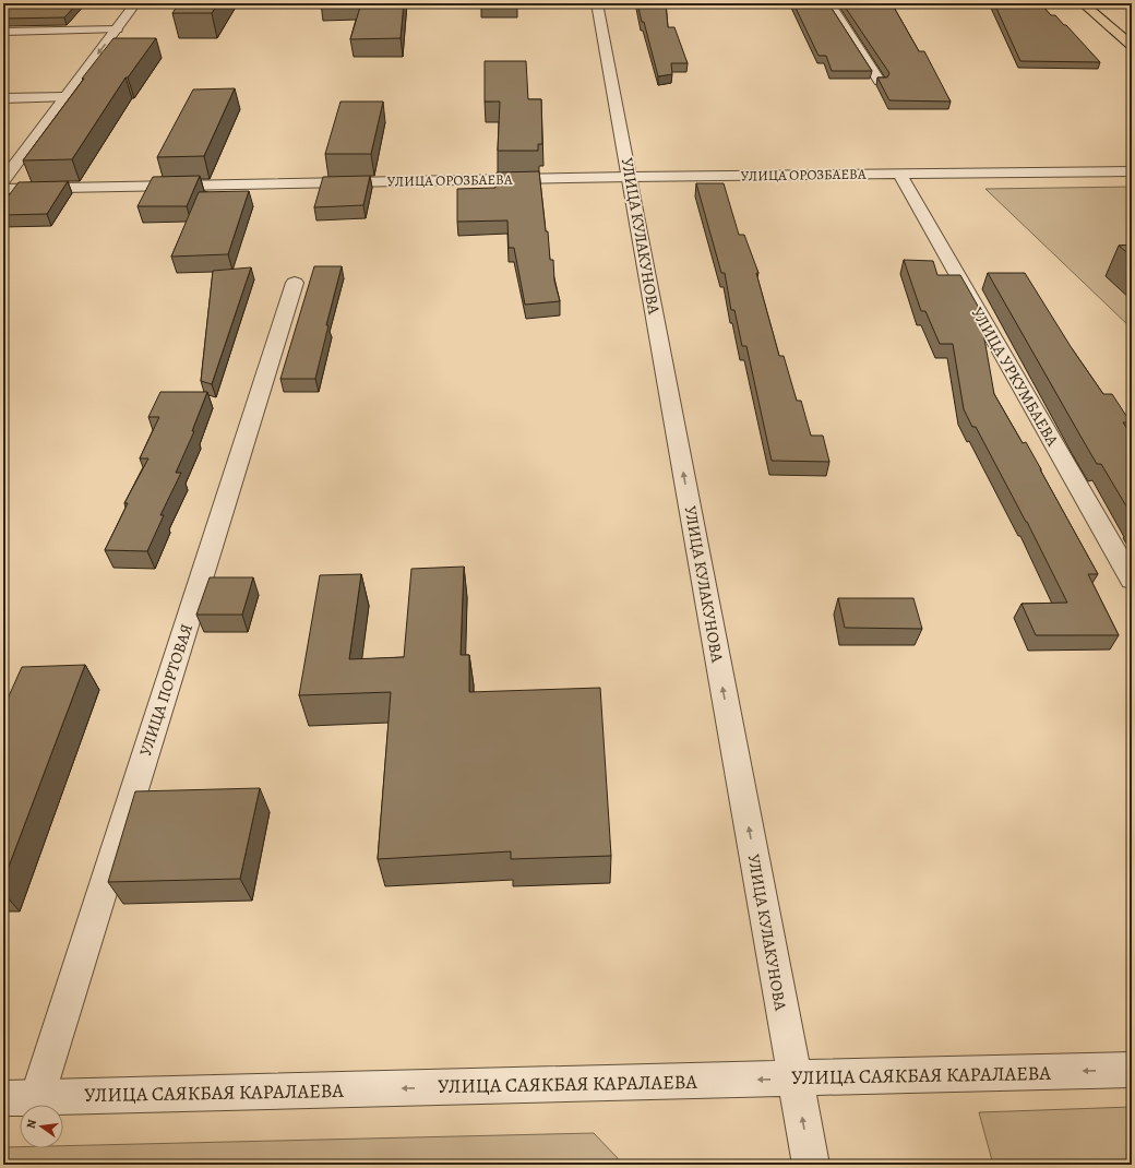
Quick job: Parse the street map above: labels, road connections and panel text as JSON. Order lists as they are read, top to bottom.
{
  "streets": {
    "street": [
      "УЛИЦА ОРОЗБАЕВА",
      "УЛИЦА КУЛАКУНОВА",
      "УЛИЦА УРКУМБАЕВА",
      "УЛИЦА ПОРТОВАЯ",
      "УЛИЦА САЯКБАЯ КАРАЛАЕВА"
    ]
  },
  "crossings": [
    ["УЛИЦА ОРОЗБАЕВА", "УЛИЦА КУЛАКУНОВА"],
    ["УЛИЦА ОРОЗБАЕВА", "УЛИЦА УРКУМБАЕВА"],
    ["УЛИЦА КУЛАКУНОВА", "УЛИЦА САЯКБАЯ КАРАЛАЕВА"],
    ["УЛИЦА ПОРТОВАЯ", "УЛИЦА САЯКБАЯ КАРАЛАЕВА"]
  ],
  "one_way": ["УЛИЦА КУЛАКУНОВА", "УЛИЦА САЯКБАЯ КАРАЛАЕВА"],
  "north": "left"
}
